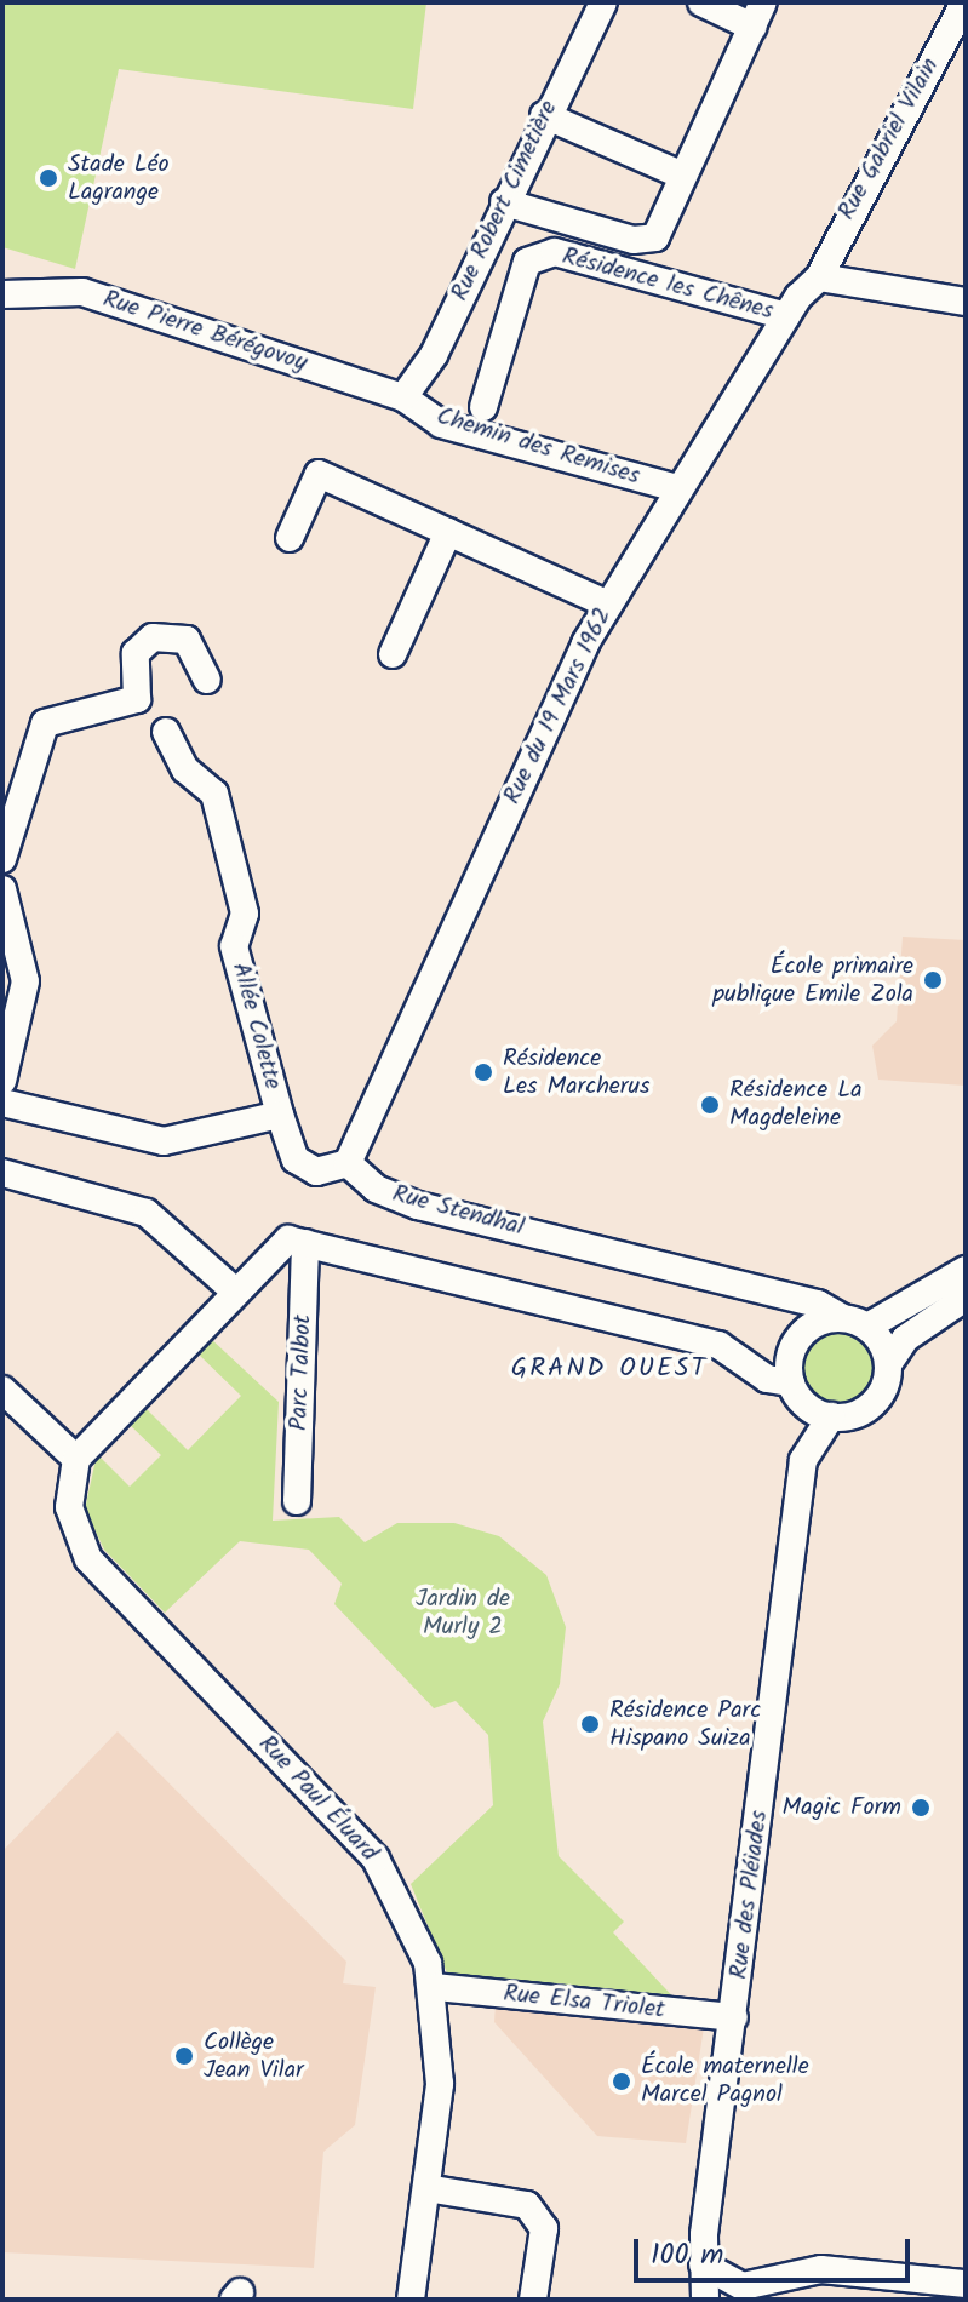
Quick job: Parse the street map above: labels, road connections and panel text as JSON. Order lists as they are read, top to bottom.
{
  "streets": {
    "street": [
      "Rue Gabriel Vilain",
      "Rue Robert Cimetière",
      "Résidence les Chênes",
      "Rue Pierre Bérégovoy",
      "Chemin des Remises",
      "Rue du 19 Mars 1962",
      "Allée Colette",
      "Rue Stendhal",
      "Parc Talbot",
      "Rue Paul Éluard",
      "Rue des Pléiades",
      "Rue Elsa Triolet"
    ]
  },
  "crossings": [
    ["Rue Gabriel Vilain", "Rue du 19 Mars 1962"],
    ["Rue Robert Cimetière", "Rue Pierre Bérégovoy"],
    ["Rue Robert Cimetière", "Chemin des Remises"],
    ["Résidence les Chênes", "Rue du 19 Mars 1962"],
    ["Rue Pierre Bérégovoy", "Chemin des Remises"],
    ["Chemin des Remises", "Rue du 19 Mars 1962"],
    ["Rue du 19 Mars 1962", "Rue Stendhal"],
    ["Rue Stendhal", "Rue des Pléiades"],
    ["Rue Paul Éluard", "Rue Elsa Triolet"],
    ["Rue des Pléiades", "Rue Elsa Triolet"]
  ],
  "districts": ["GRAND OUEST"],
  "parks": ["Jardin de Murly 2"],
  "places": [
    "Stade Léo Lagrange",
    "École primaire publique Emile Zola",
    "Résidence Les Marcherus",
    "Résidence La Magdeleine",
    "Résidence Parc Hispano Suiza",
    "Magic Form",
    "Collège Jean Vilar",
    "École maternelle Marcel Pagnol"
  ],
  "scale_bar": "100 m"
}
